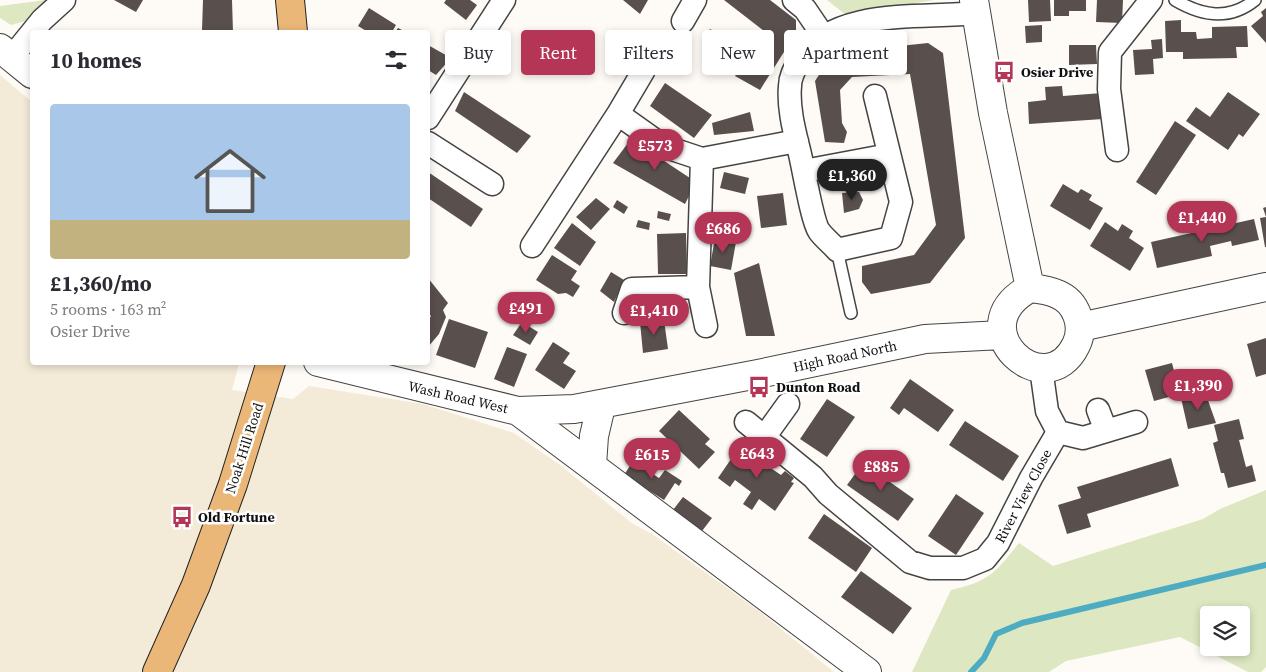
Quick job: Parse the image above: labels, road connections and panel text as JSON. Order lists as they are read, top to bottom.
{
  "streets": {
    "main road": ["Noak Hill Road"],
    "street": ["High Road North", "Wash Road West", "River View Close"]
  },
  "crossings": [
    ["High Road North", "Wash Road West"]
  ],
  "places": {
    "bus stop": ["Osier Drive", "Dunton Road", "Old Fortune"]
  },
  "page": {
    "chip": [
      "Buy",
      "Rent",
      "Filters",
      "New",
      "Apartment"
    ],
    "heading": "10 homes",
    "list": [
      {
        "name": "£1,360/mo",
        "note": "5 rooms · 163 m² · Osier Drive"
      }
    ],
    "price": [
      "£573",
      "£1,360",
      "£1,440",
      "£686",
      "£491",
      "£1,410",
      "£1,390",
      "£643",
      "£615",
      "£885"
    ]
  }
}
